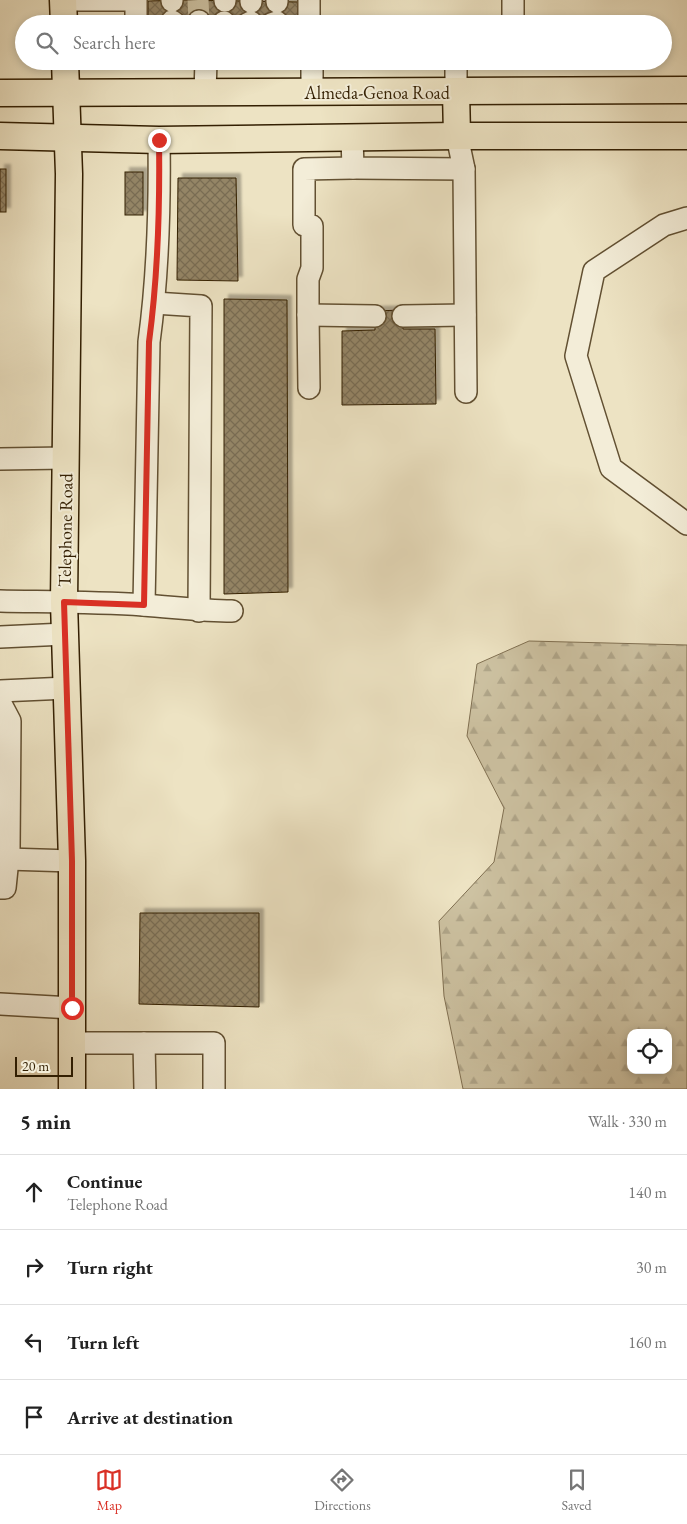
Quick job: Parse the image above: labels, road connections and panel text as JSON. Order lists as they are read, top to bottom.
{
  "streets": {
    "main road": ["Almeda-Genoa Road", "Telephone Road"]
  },
  "crossings": [
    ["Almeda-Genoa Road", "Telephone Road"]
  ],
  "scale_bar": "20 m",
  "page": {
    "search": "Search here",
    "scale": "20 m",
    "heading": ["5 min", "Walk · 330 m"],
    "list": [
      ["Continue", "Telephone Road", "140 m"],
      ["Turn right", "30 m"],
      ["Turn left", "160 m"],
      "Arrive at destination"
    ],
    "nav": ["Map", "Directions", "Saved"]
  }
}
